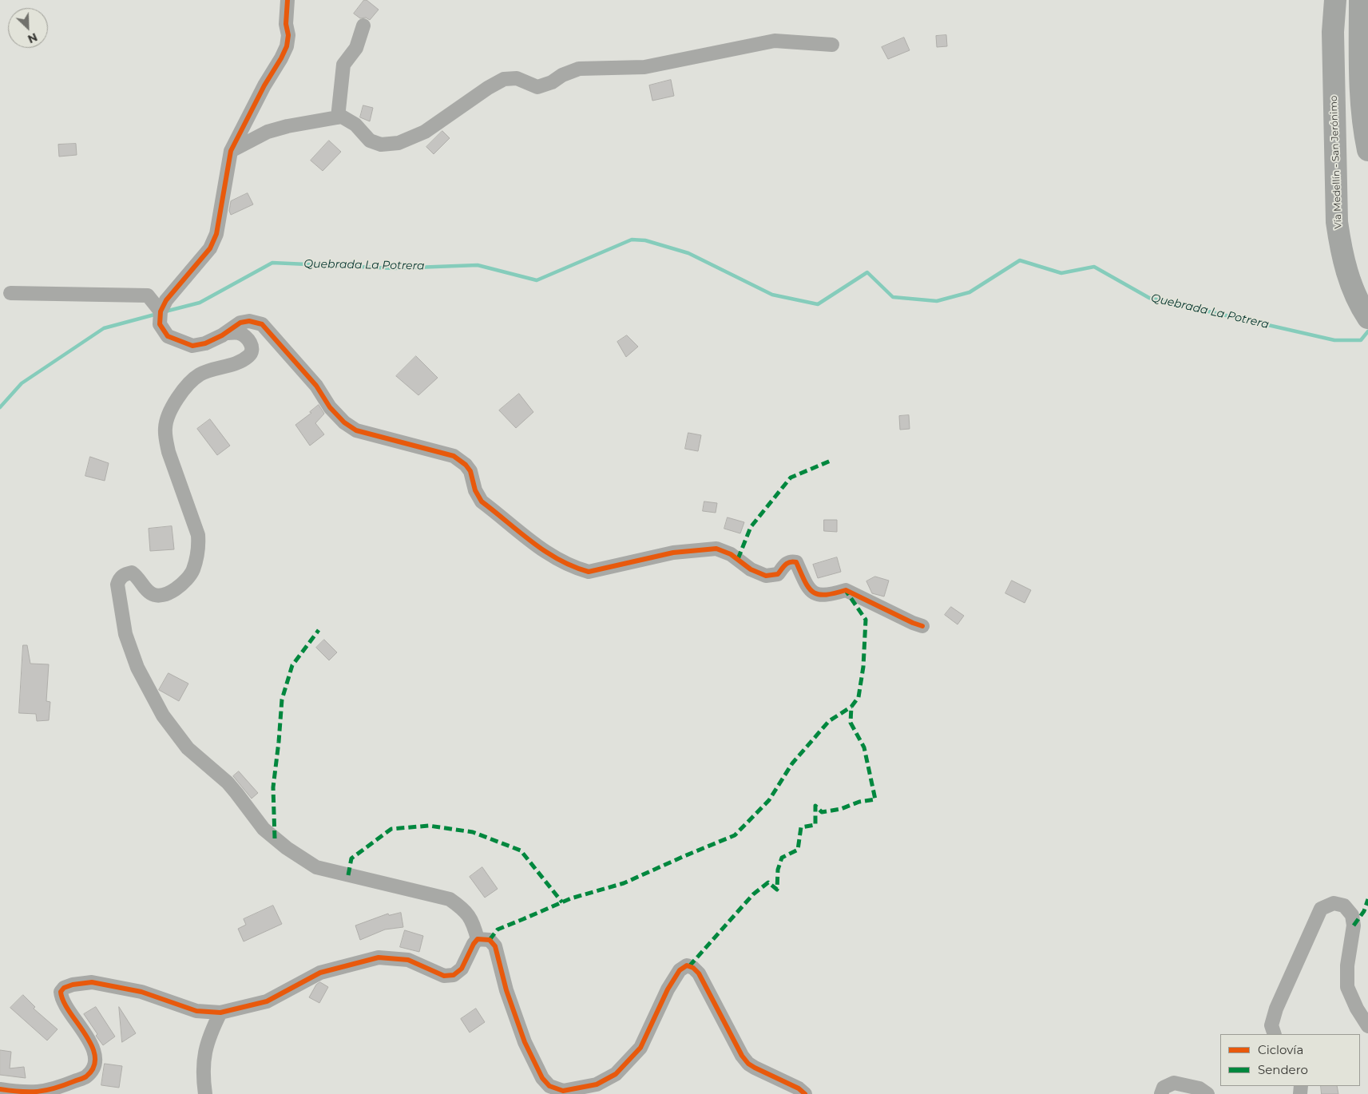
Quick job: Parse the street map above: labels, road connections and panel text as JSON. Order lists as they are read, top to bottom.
{
  "streets": {
    "highway": ["Vía Medellín - San Jerónimo"]
  },
  "water": ["Quebrada La Potrera"],
  "legend": ["Ciclovía", "Sendero"],
  "north": "bottom right"
}
